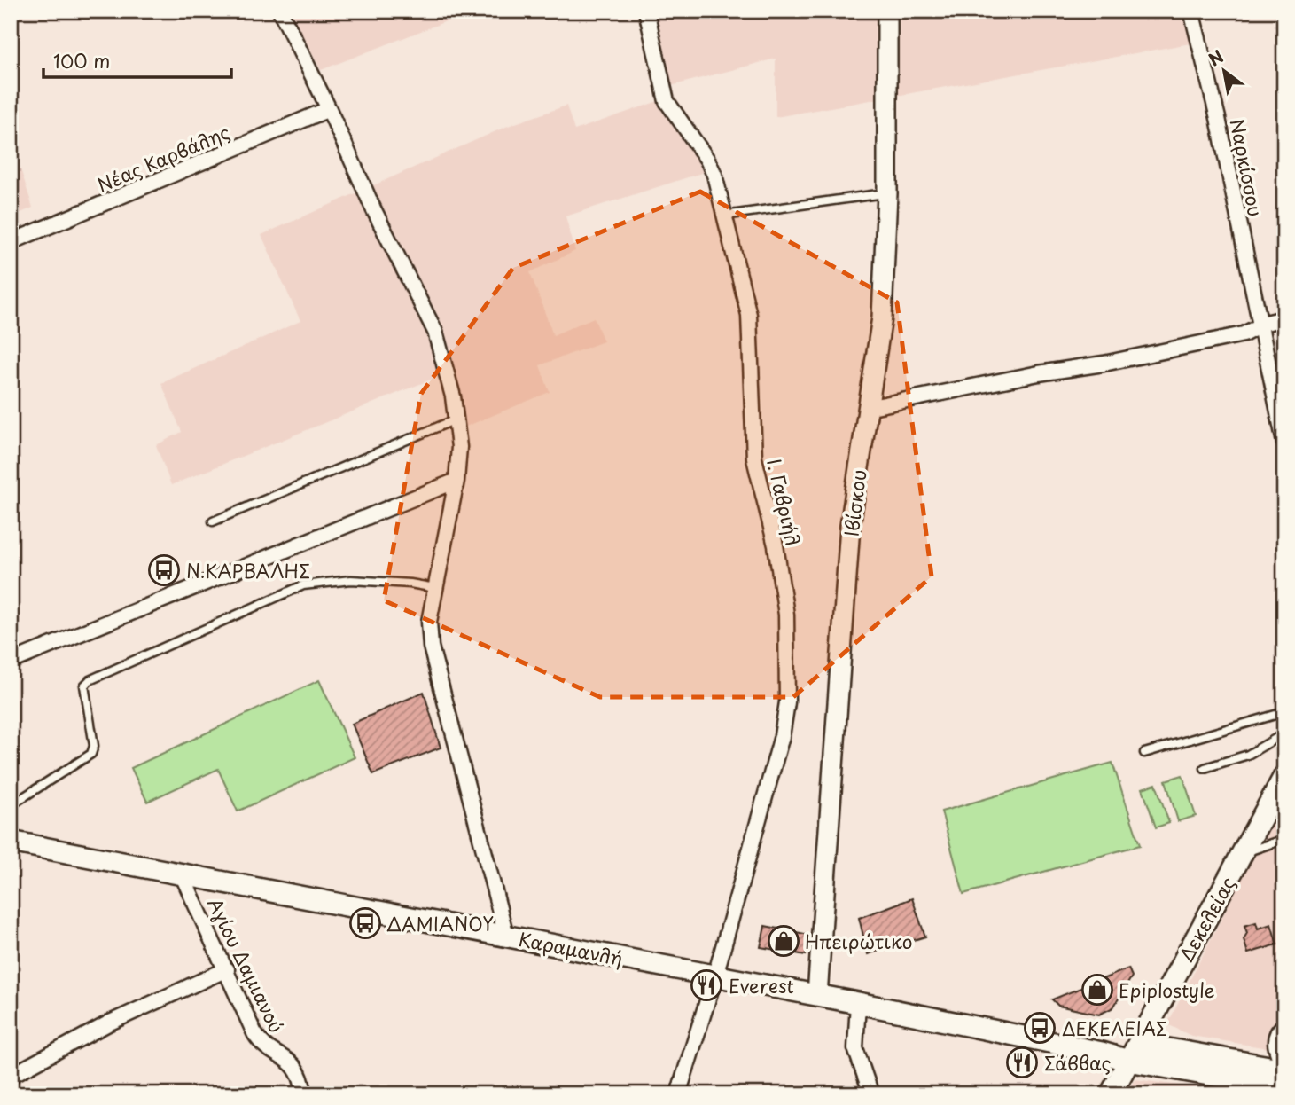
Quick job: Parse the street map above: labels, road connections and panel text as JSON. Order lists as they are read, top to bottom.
{
  "streets": {
    "main road": ["Δεκελείας", "Καραμανλή"],
    "street": [
      "Νέας Καρβάλης",
      "Ναρκίσσου",
      "Ι. Γαβριήλ",
      "Ιβίσκου",
      "Αγίου Δαμιανού"
    ]
  },
  "crossings": [
    ["Ι. Γαβριήλ", "Καραμανλή"],
    ["Ιβίσκου", "Καραμανλή"],
    ["Δεκελείας", "Καραμανλή"],
    ["Καραμανλή", "Αγίου Δαμιανού"]
  ],
  "places": {
    "bus stop": ["Ν.ΚΑΡΒΑΛΗΣ", "ΔΑΜΙΑΝΟΥ", "ΔΕΚΕΛΕΙΑΣ"],
    "shop": ["Ηπειρώτικο", "Epiplostyle"],
    "restaurant": ["Everest", "Σάββας"]
  },
  "scale_bar": "100 m",
  "north": "top left"
}
